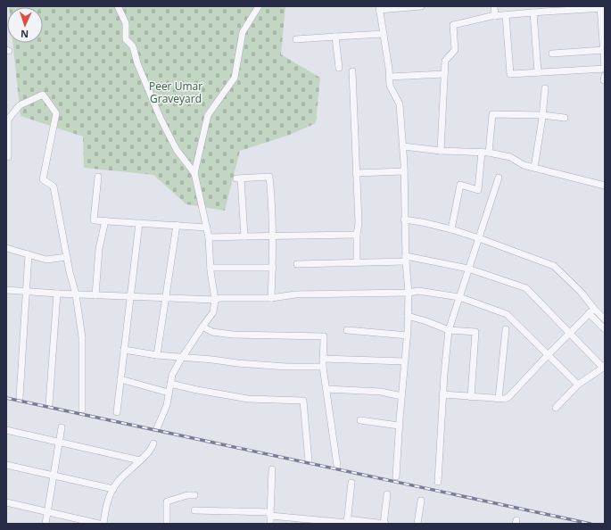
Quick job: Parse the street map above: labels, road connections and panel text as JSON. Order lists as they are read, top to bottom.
{
  "parks": ["Peer Umar Graveyard"],
  "north": "bottom"
}
